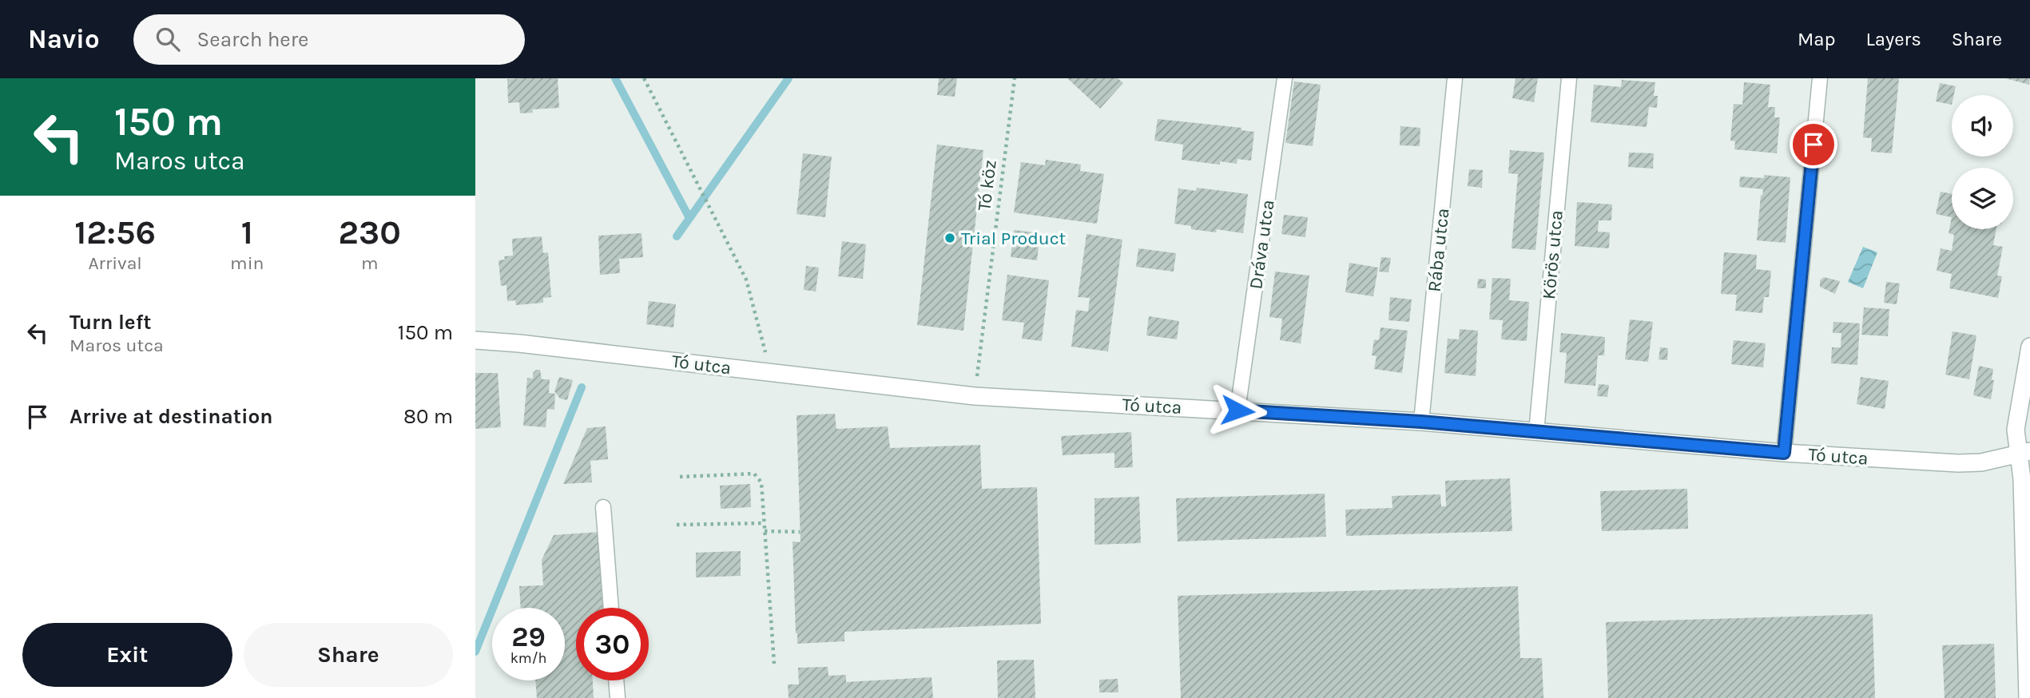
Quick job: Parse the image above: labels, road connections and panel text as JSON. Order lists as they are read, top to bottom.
{
  "streets": {
    "street": ["Tó utca"],
    "lane": ["Dráva utca", "Rába utca", "Körös utca"],
    "path": ["Tó köz"]
  },
  "crossings": [
    ["Tó köz", "Tó utca"],
    ["Dráva utca", "Tó utca"],
    ["Rába utca", "Tó utca"],
    ["Körös utca", "Tó utca"]
  ],
  "places": ["Trial Product"],
  "page": {
    "header": "Navio",
    "search": "Search here",
    "nav": ["Map", "Layers", "Share"],
    "turn": ["150 m", "Maros utca"],
    "eta": [
      "12:56",
      "Arrival",
      "1",
      "min",
      "230",
      "m"
    ],
    "list": [
      {
        "name": "Turn left",
        "note": "Maros utca",
        "value": "150 m"
      },
      {
        "name": "Arrive at destination",
        "value": "80 m"
      }
    ],
    "speed": "29 km/h",
    "limit": "30",
    "buttons": ["Exit", "Share"]
  }
}
